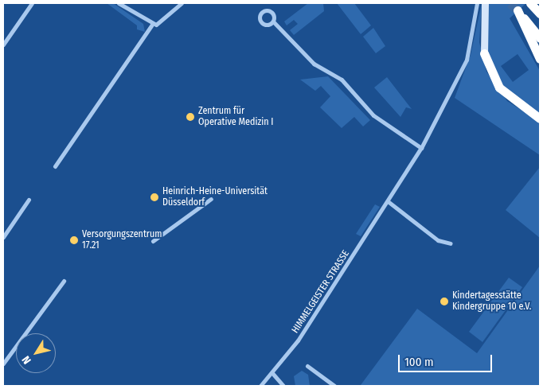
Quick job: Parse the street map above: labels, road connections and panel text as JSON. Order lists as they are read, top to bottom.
{
  "streets": {
    "street": ["HIMMELGEISTER STRASSE"]
  },
  "places": [
    "Zentrum für Operative Medizin I",
    "Heinrich-Heine-Universität Düsseldorf",
    "Versorgungszentrum 17.21",
    "Kindertagesstätte Kindergruppe 10 e.V."
  ],
  "scale_bar": "100 m",
  "north": "bottom left"
}
